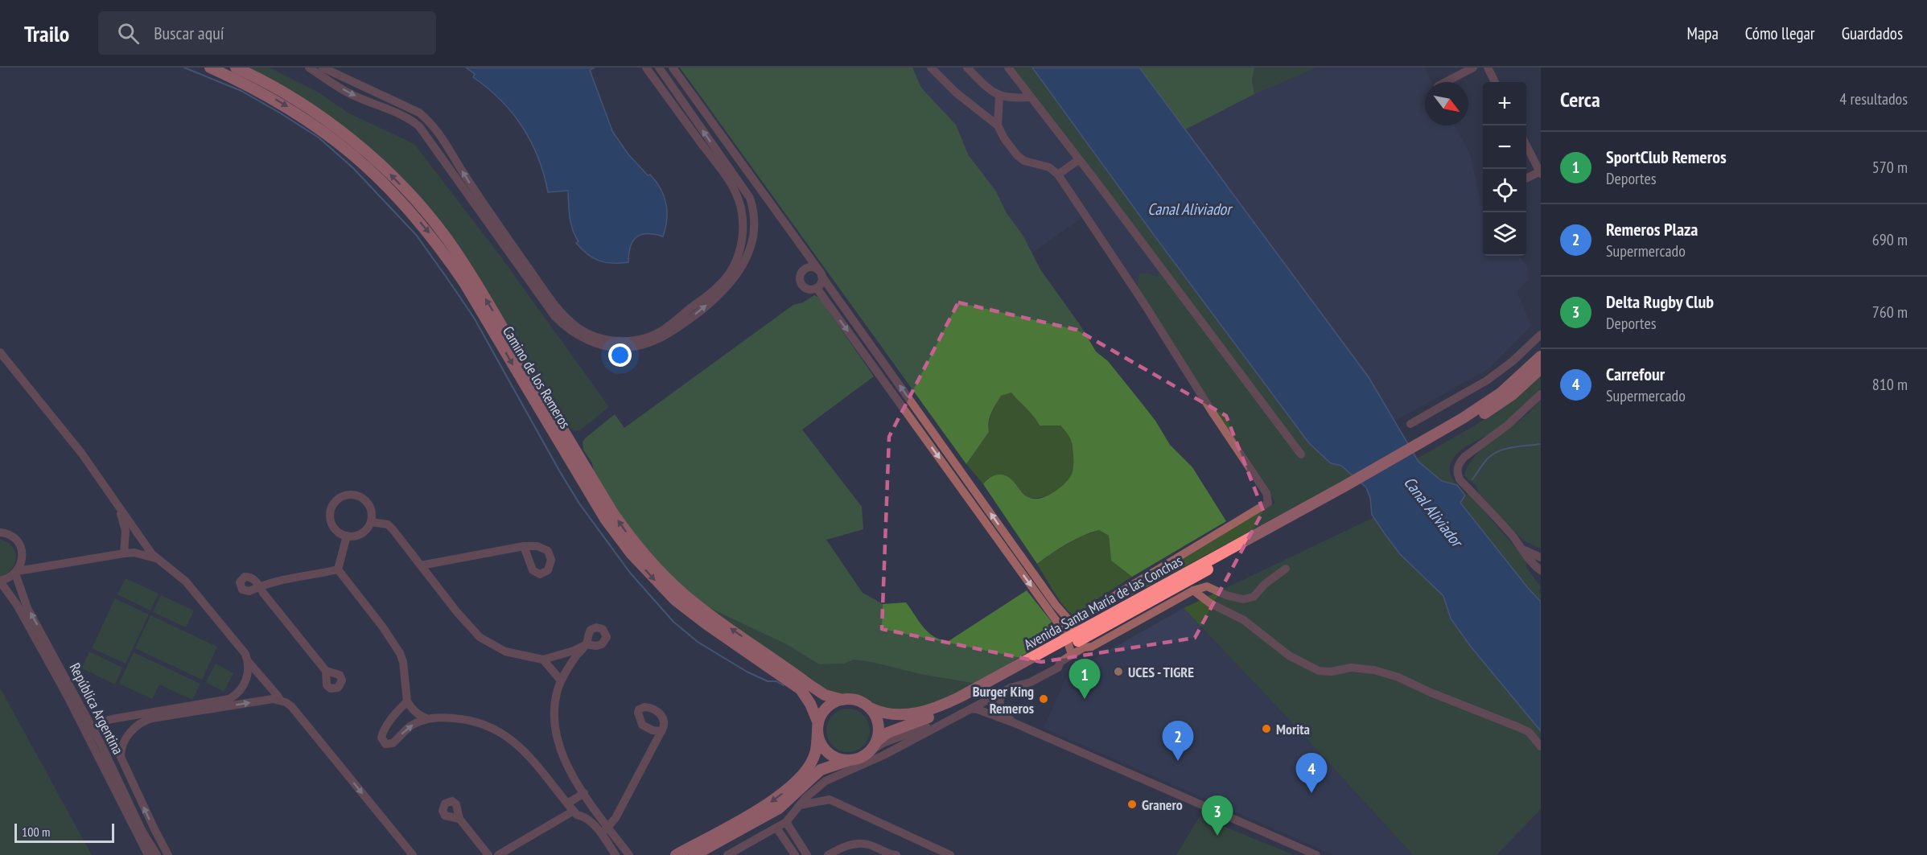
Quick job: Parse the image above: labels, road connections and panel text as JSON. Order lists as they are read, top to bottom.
{
  "streets": {
    "main road": ["Camino de los Remeros", "Avenida Santa María de las Conchas"],
    "street": ["República Argentina"]
  },
  "crossings": [
    ["Camino de los Remeros", "Avenida Santa María de las Conchas"]
  ],
  "water": ["Canal Aliviador"],
  "places": [
    "UCES - TIGRE",
    "Burger King Remeros",
    "Morita",
    "Granero"
  ],
  "scale_bar": "100 m",
  "north": "bottom right",
  "page": {
    "header": "Trailo",
    "search": "Buscar aquí",
    "nav": ["Mapa", "Cómo llegar", "Guardados"],
    "heading": ["Cerca", "4 resultados"],
    "map_buttons": ["+", "−"],
    "list": [
      {
        "mark": "1",
        "name": "SportClub Remeros",
        "note": "Deportes",
        "value": "570 m"
      },
      {
        "mark": "2",
        "name": "Remeros Plaza",
        "note": "Supermercado",
        "value": "690 m"
      },
      {
        "mark": "3",
        "name": "Delta Rugby Club",
        "note": "Deportes",
        "value": "760 m"
      },
      {
        "mark": "4",
        "name": "Carrefour",
        "note": "Supermercado",
        "value": "810 m"
      }
    ],
    "pins": [
      "1",
      "2",
      "4",
      "3"
    ],
    "scale": "100 m"
  }
}
